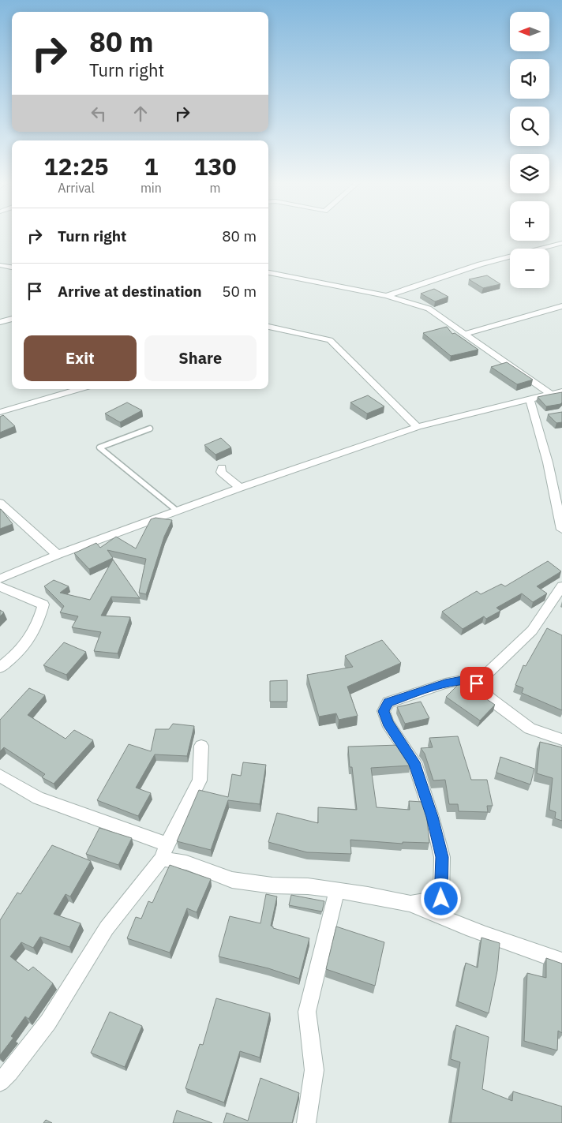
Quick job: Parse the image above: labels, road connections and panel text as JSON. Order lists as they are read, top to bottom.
{
  "north": "left",
  "page": {
    "map_buttons": ["+", "−"],
    "turn": ["80 m", "Turn right"],
    "eta": [
      "12:25",
      "Arrival",
      "1",
      "min",
      "130",
      "m"
    ],
    "list": [
      {
        "name": "Turn right",
        "value": "80 m"
      },
      {
        "name": "Arrive at destination",
        "value": "50 m"
      }
    ],
    "buttons": ["Exit", "Share"]
  }
}
